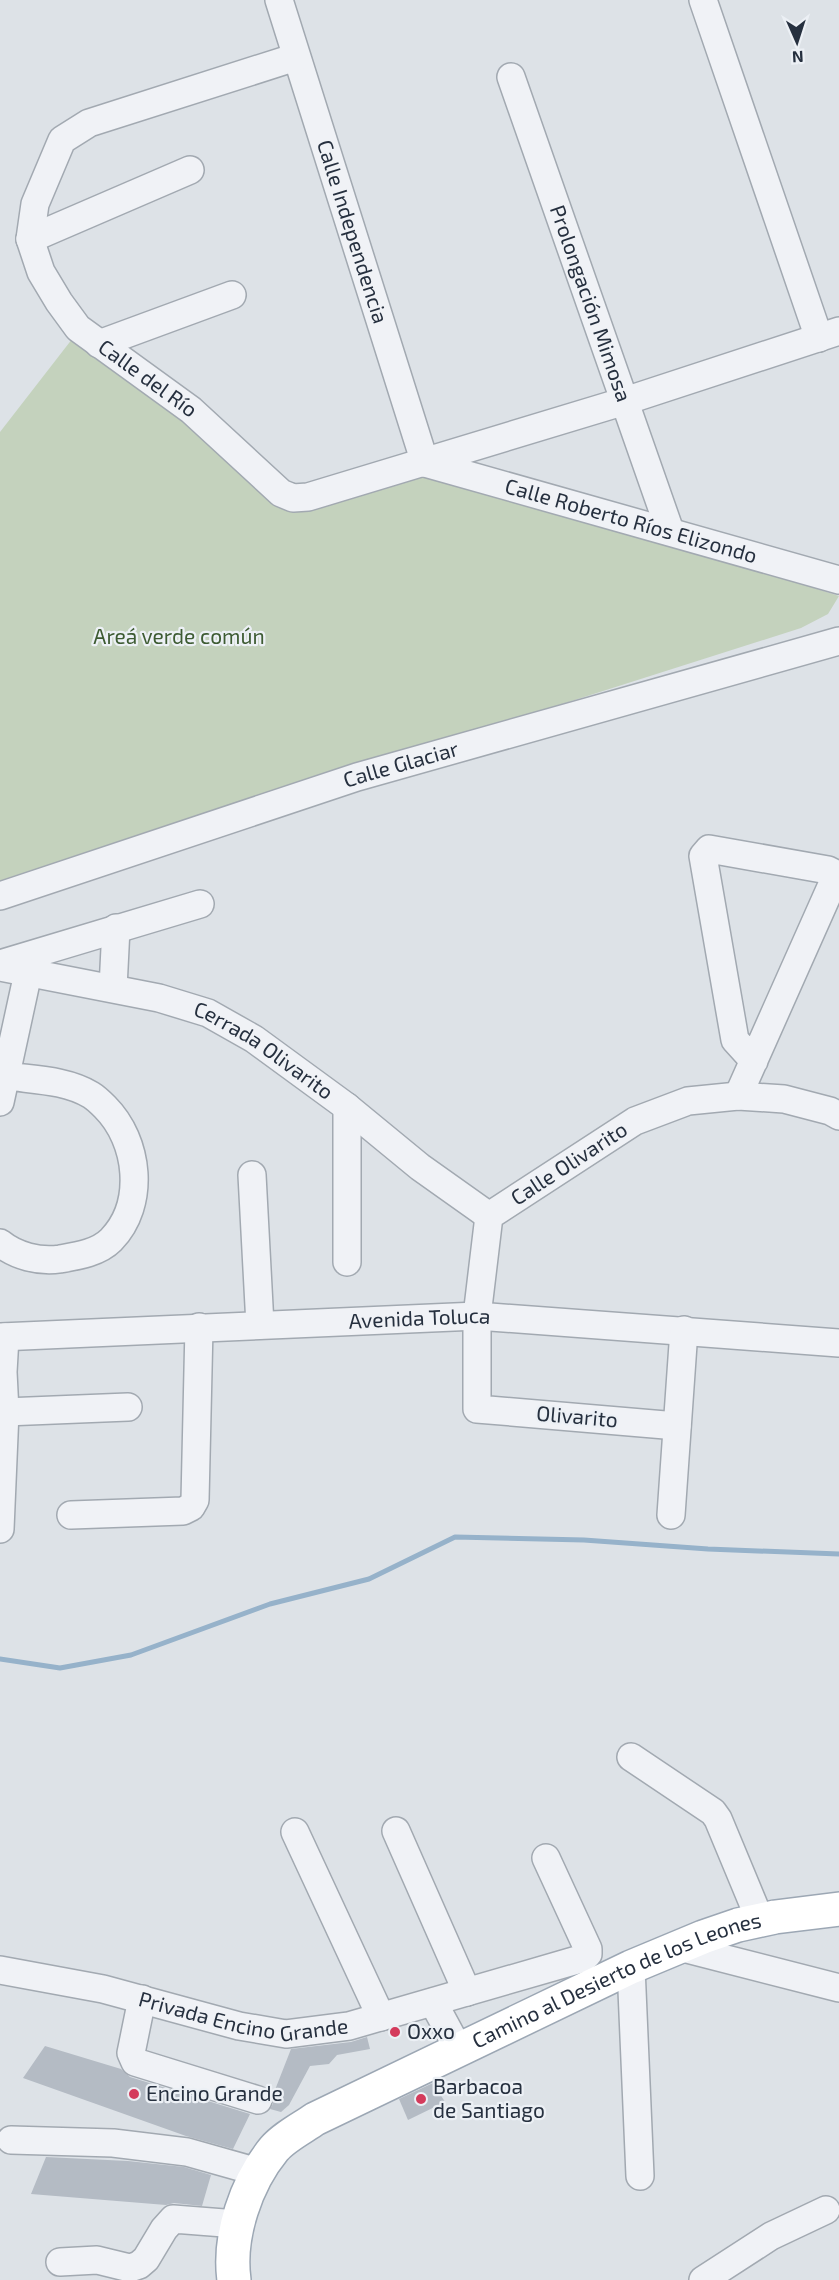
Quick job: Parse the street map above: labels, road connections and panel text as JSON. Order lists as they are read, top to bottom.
{
  "streets": {
    "main road": ["Camino al Desierto de los Leones"],
    "street": [
      "Calle Independencia",
      "Prolongación Mimosa",
      "Calle del Río",
      "Calle Roberto Ríos Elizondo",
      "Calle Glaciar",
      "Cerrada Olivarito",
      "Calle Olivarito",
      "Avenida Toluca",
      "Olivarito",
      "Privada Encino Grande"
    ]
  },
  "crossings": [
    ["Calle Independencia", "Calle del Río"],
    ["Calle Independencia", "Calle Roberto Ríos Elizondo"],
    ["Prolongación Mimosa", "Calle Roberto Ríos Elizondo"],
    ["Calle del Río", "Calle Roberto Ríos Elizondo"],
    ["Cerrada Olivarito", "Calle Olivarito"],
    ["Calle Olivarito", "Avenida Toluca"],
    ["Calle Olivarito", "Olivarito"]
  ],
  "parks": ["Areá verde común"],
  "places": ["Oxxo", "Encino Grande", "Barbacoa de Santiago"],
  "north": "bottom"
}
